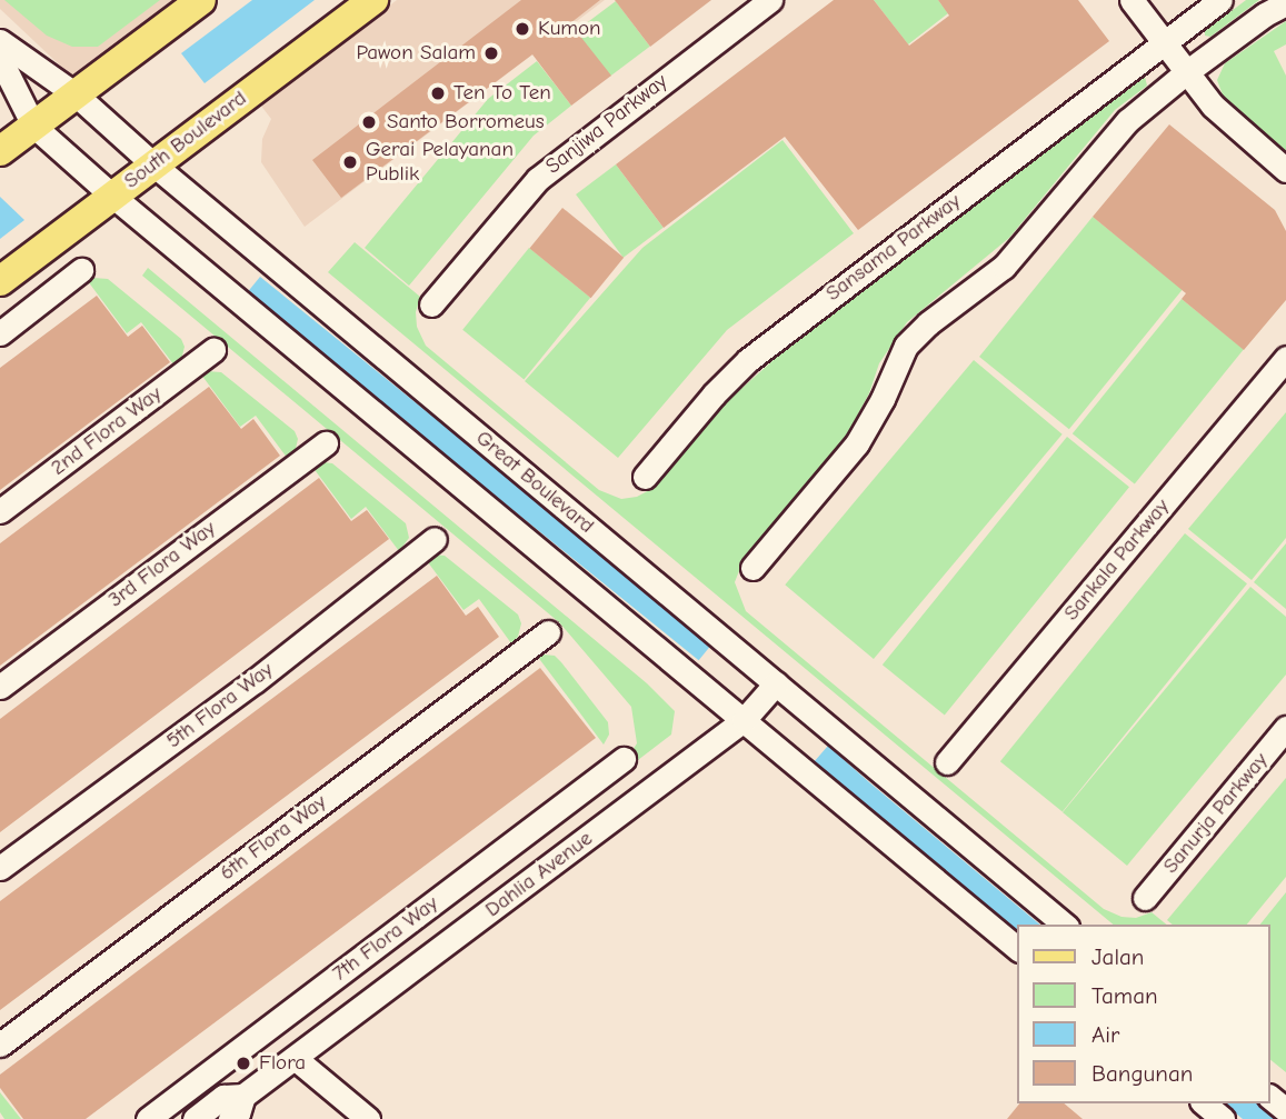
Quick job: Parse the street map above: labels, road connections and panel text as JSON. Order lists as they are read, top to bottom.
{
  "streets": {
    "main road": ["South Boulevard"],
    "street": [
      "Sanjiwa Parkway",
      "Sansama Parkway",
      "2nd Flora Way",
      "Great Boulevard",
      "Sankala Parkway",
      "3rd Flora Way",
      "5th Flora Way",
      "Sanurja Parkway",
      "6th Flora Way",
      "Dahlia Avenue",
      "7th Flora Way"
    ]
  },
  "crossings": [
    ["South Boulevard", "Great Boulevard"],
    ["Great Boulevard", "Dahlia Avenue"]
  ],
  "places": [
    "Kumon",
    "Pawon Salam",
    "Ten To Ten",
    "Santo Borromeus",
    "Gerai Pelayanan Publik",
    "Flora"
  ],
  "legend": [
    "Jalan",
    "Taman",
    "Air",
    "Bangunan"
  ]
}
